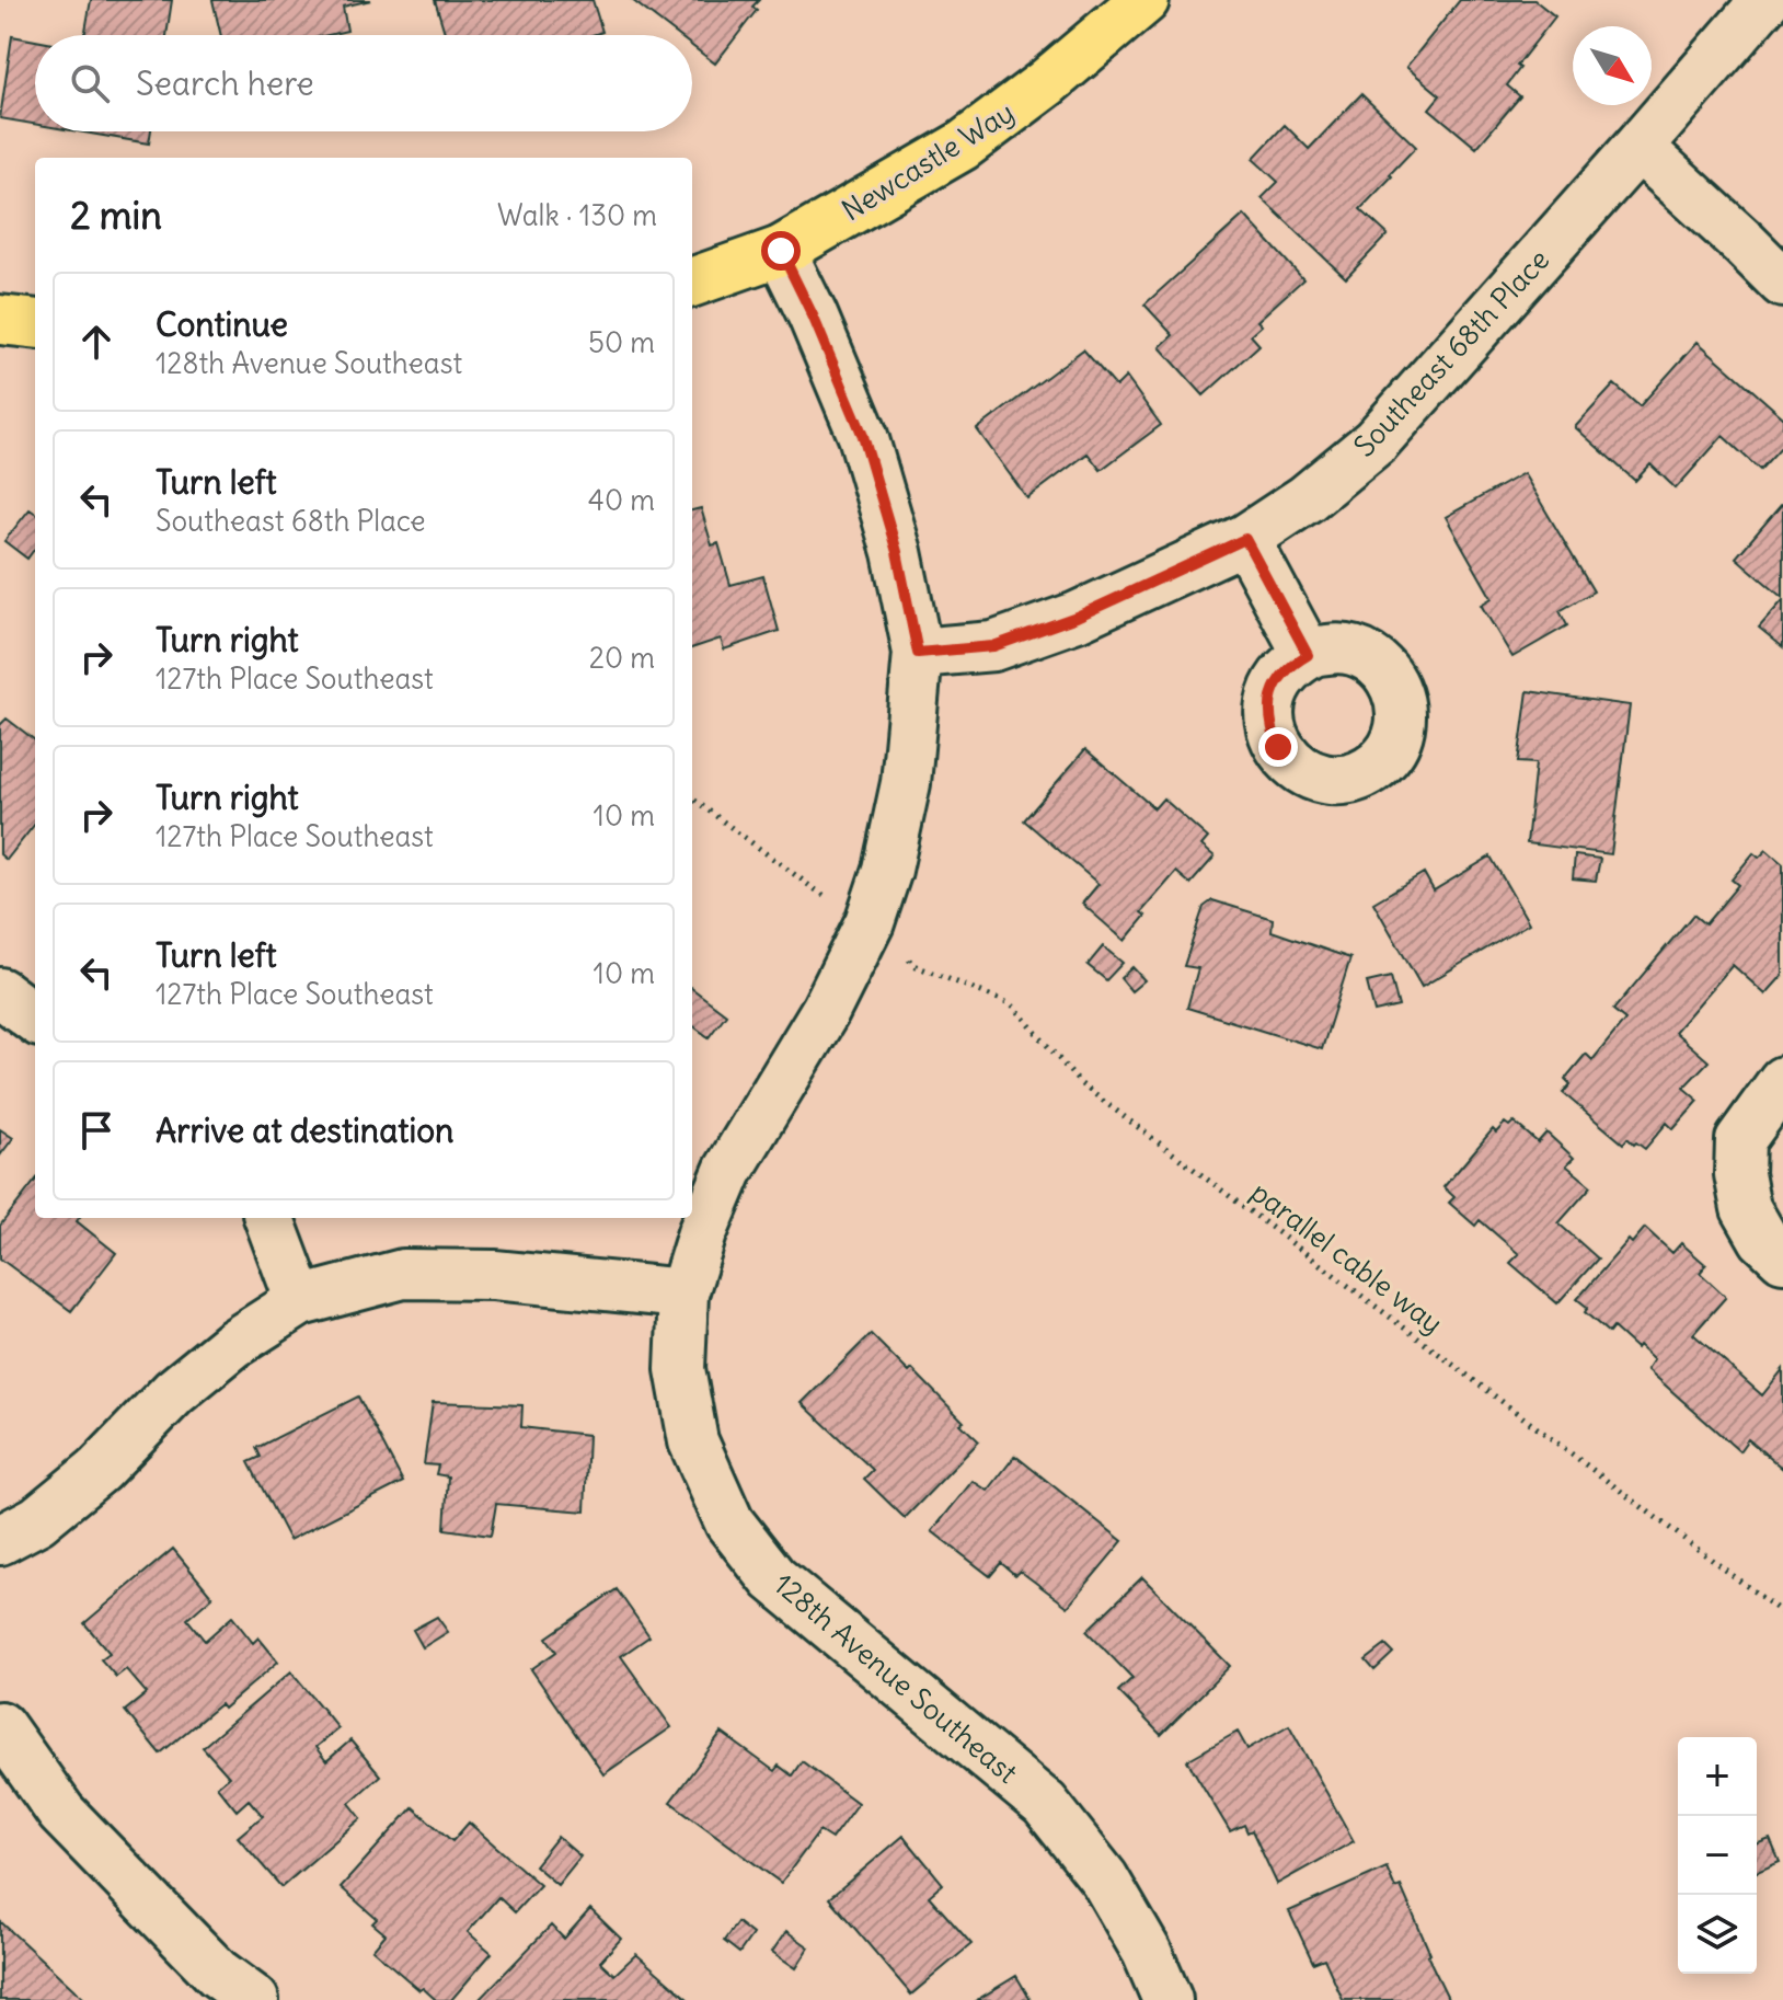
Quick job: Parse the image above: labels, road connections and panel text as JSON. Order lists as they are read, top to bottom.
{
  "streets": {
    "main road": ["Newcastle Way"],
    "street": ["Southeast 68th Place", "128th Avenue Southeast"],
    "path": ["parallel cable way"]
  },
  "crossings": [
    ["Newcastle Way", "128th Avenue Southeast"],
    ["Southeast 68th Place", "128th Avenue Southeast"]
  ],
  "north": "bottom right",
  "page": {
    "search": "Search here",
    "heading": ["2 min", "Walk · 130 m"],
    "list": [
      ["Continue", "128th Avenue Southeast", "50 m"],
      ["Turn left", "Southeast 68th Place", "40 m"],
      ["Turn right", "127th Place Southeast", "20 m"],
      ["Turn right", "127th Place Southeast", "10 m"],
      ["Turn left", "127th Place Southeast", "10 m"],
      "Arrive at destination"
    ],
    "map_buttons": ["+", "−"]
  }
}
